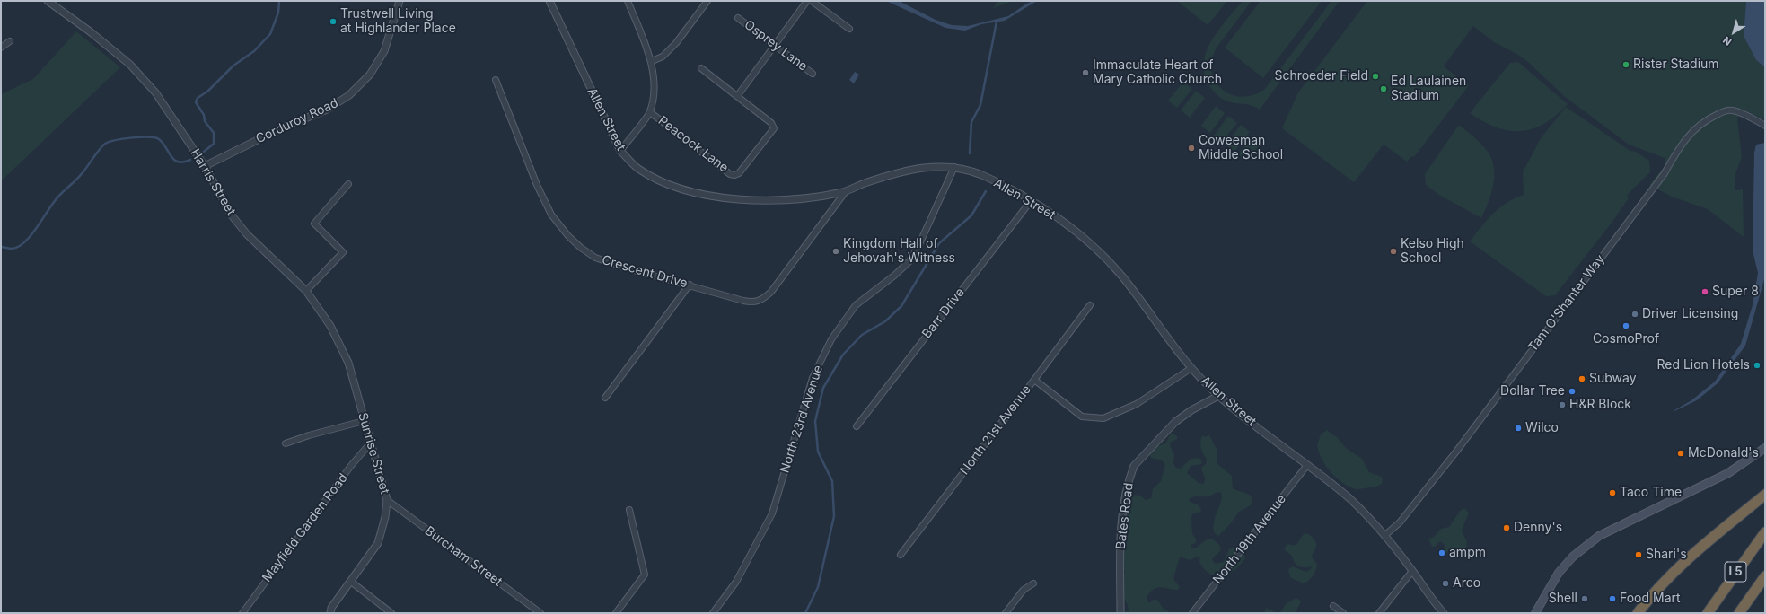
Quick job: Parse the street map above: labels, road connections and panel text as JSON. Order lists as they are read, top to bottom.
{
  "streets": {
    "highway": ["I 5"],
    "street": [
      "Osprey Lane",
      "Allen Street",
      "Corduroy Road",
      "Peacock Lane",
      "Harris Street",
      "Crescent Drive",
      "Tam O'Shanter Way",
      "Barr Drive",
      "North 23rd Avenue",
      "North 21st Avenue",
      "Sunrise Street",
      "Bates Road",
      "Mayfield Garden Road",
      "North 19th Avenue",
      "Burcham Street"
    ]
  },
  "crossings": [
    ["Allen Street", "Crescent Drive"],
    ["Allen Street", "Tam O'Shanter Way"],
    ["Allen Street", "Barr Drive"],
    ["Allen Street", "North 23rd Avenue"],
    ["Allen Street", "Bates Road"],
    ["Allen Street", "North 19th Avenue"],
    ["Corduroy Road", "Harris Street"],
    ["Harris Street", "Sunrise Street"],
    ["Sunrise Street", "Mayfield Garden Road"],
    ["Sunrise Street", "Burcham Street"]
  ],
  "places": [
    "Trustwell Living at Highlander Place",
    "Rister Stadium",
    "Immaculate Heart of Mary Catholic Church",
    "Schroeder Field",
    "Ed Laulainen Stadium",
    "Coweeman Middle School",
    "Kingdom Hall of Jehovah's Witness",
    "Kelso High School",
    "Super 8",
    "Driver Licensing",
    "CosmoProf",
    "Red Lion Hotels",
    "Subway",
    "Dollar Tree",
    "H&R Block",
    "Wilco",
    "McDonald's",
    "Taco Time",
    "Denny's",
    "ampm",
    "Shari's",
    "Arco",
    "Shell",
    "Food Mart"
  ],
  "north": "bottom left"
}
